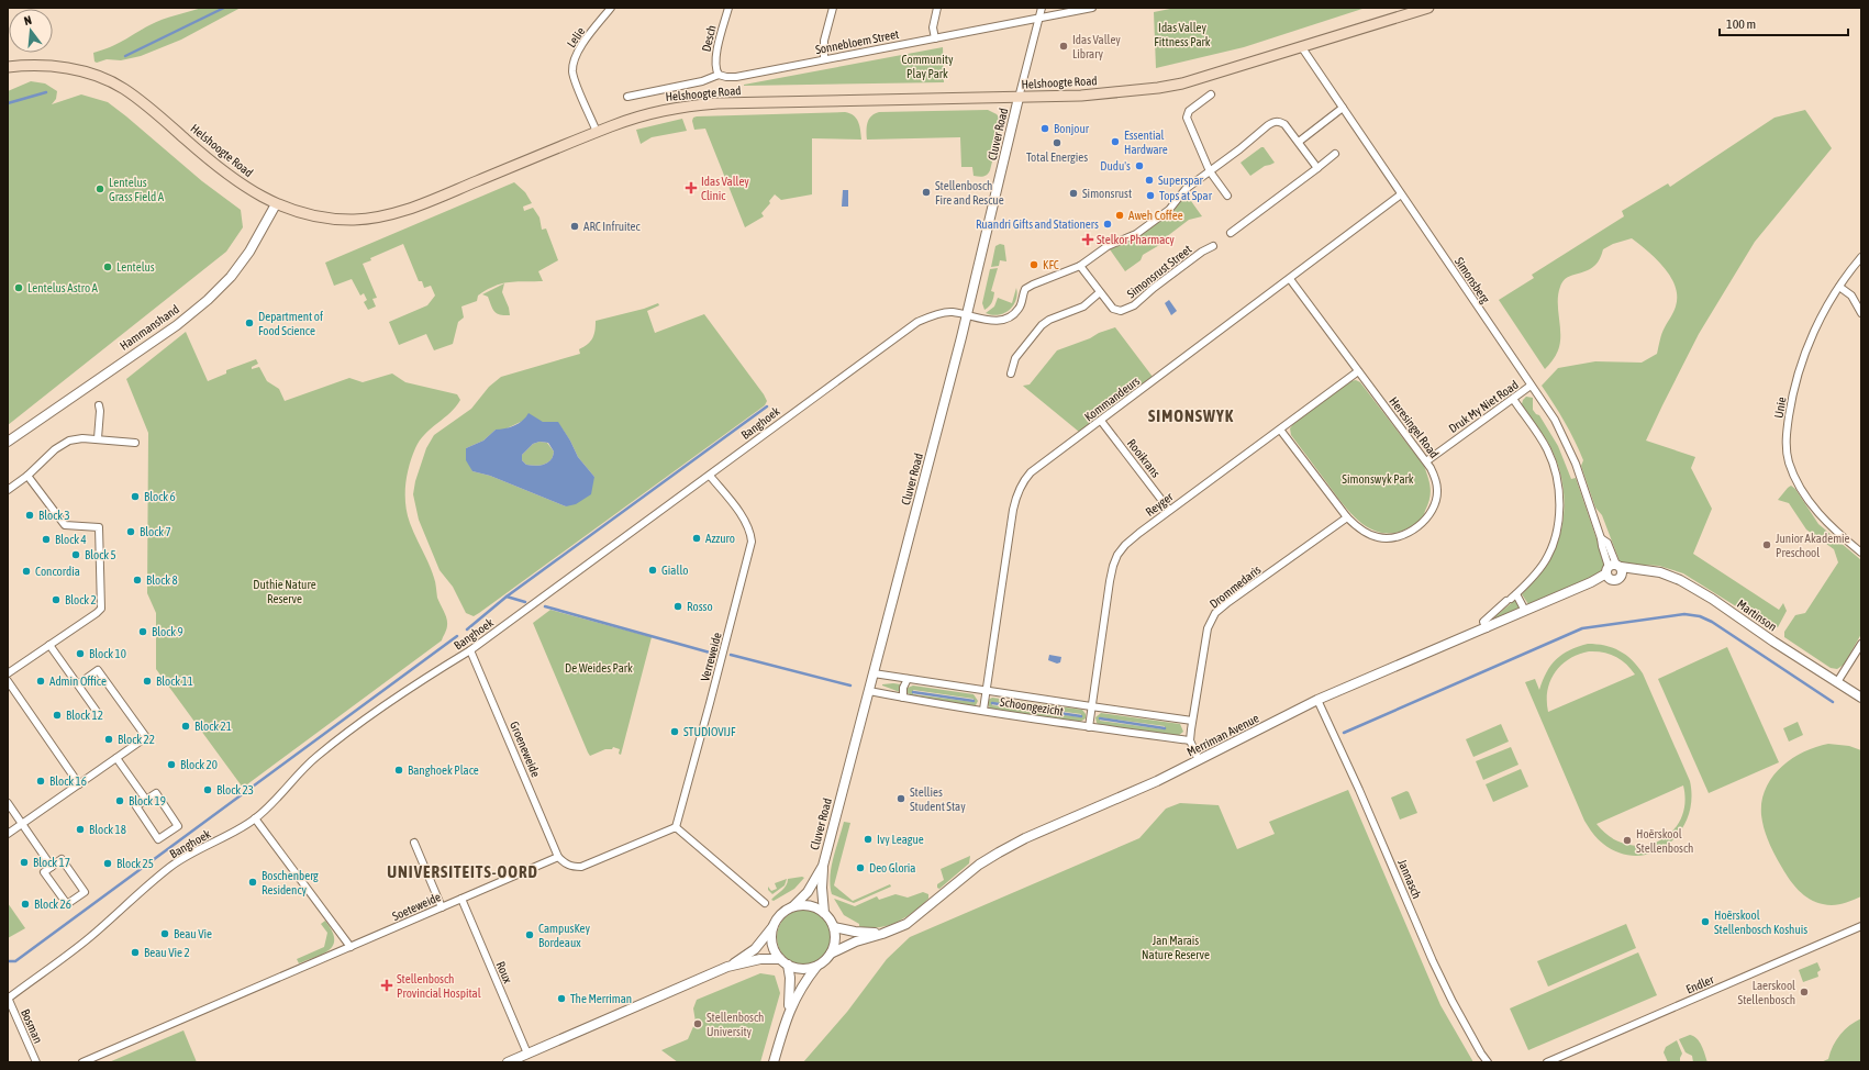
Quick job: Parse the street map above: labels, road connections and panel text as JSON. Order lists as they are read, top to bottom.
{
  "streets": {
    "main road": ["Helshoogte Road"],
    "street": [
      "Lelie",
      "Desch",
      "Sonnebloem Street",
      "Cluver Road",
      "Simonsrust Street",
      "Simonsberg",
      "Hammanshand",
      "Kommandeurs",
      "Druk My Niet Road",
      "Unie",
      "Banghoek",
      "Heresingel Road",
      "Rooikrans",
      "Reyger",
      "Drommedaris",
      "Martinson",
      "Verreweide",
      "Schoongezicht",
      "Merriman Avenue",
      "Groeneweide",
      "Jannasch",
      "Soeteweide",
      "Roux",
      "Endler",
      "Bosman"
    ]
  },
  "crossings": [
    ["Lelie", "Helshoogte Road"],
    ["Desch", "Sonnebloem Street"],
    ["Helshoogte Road", "Cluver Road"],
    ["Helshoogte Road", "Simonsberg"],
    ["Helshoogte Road", "Hammanshand"],
    ["Cluver Road", "Banghoek"],
    ["Cluver Road", "Schoongezicht"],
    ["Cluver Road", "Merriman Avenue"],
    ["Simonsberg", "Kommandeurs"],
    ["Simonsberg", "Druk My Niet Road"],
    ["Simonsberg", "Martinson"],
    ["Simonsberg", "Merriman Avenue"],
    ["Kommandeurs", "Heresingel Road"],
    ["Kommandeurs", "Rooikrans"],
    ["Kommandeurs", "Schoongezicht"],
    ["Druk My Niet Road", "Heresingel Road"],
    ["Banghoek", "Verreweide"],
    ["Banghoek", "Groeneweide"],
    ["Banghoek", "Bosman"],
    ["Heresingel Road", "Reyger"],
    ["Heresingel Road", "Drommedaris"],
    ["Rooikrans", "Reyger"],
    ["Reyger", "Schoongezicht"],
    ["Drommedaris", "Schoongezicht"],
    ["Drommedaris", "Merriman Avenue"],
    ["Martinson", "Merriman Avenue"],
    ["Merriman Avenue", "Jannasch"],
    ["Groeneweide", "Soeteweide"],
    ["Soeteweide", "Roux"]
  ],
  "districts": ["SIMONSWYK", "UNIVERSITEITS-OORD"],
  "parks": [
    "Idas Valley Fittness Park",
    "Community Play Park",
    "Simonswyk Park",
    "Duthie Nature Reserve",
    "De Weides Park",
    "Jan Marais Nature Reserve"
  ],
  "places": {
    "other": [
      "Idas Valley Library",
      "Bonjour",
      "Essential Hardware",
      "Total Energies",
      "Dudu's",
      "Superspar",
      "Lentelus Grass Field A",
      "Stellenbosch Fire and Rescue",
      "Simonsrust",
      "Tops at Spar",
      "Aweh Coffee",
      "Ruandri Gifts and Stationers",
      "ARC Infruitec",
      "KFC",
      "Lentelus",
      "Lentelus Astro A",
      "Department of Food Science",
      "Block 6",
      "Block 3",
      "Block 7",
      "Azzuro",
      "Block 4",
      "Junior Akademie Preschool",
      "Block 5",
      "Giallo",
      "Concordia",
      "Block 8",
      "Block 2",
      "Rosso",
      "Block 9",
      "Block 10",
      "Admin Office",
      "Block 11",
      "Block 12",
      "Block 21",
      "STUDIOVIJF",
      "Block 22",
      "Block 20",
      "Banghoek Place",
      "Block 16",
      "Block 23",
      "Stellies Student Stay",
      "Block 19",
      "Block 18",
      "Ivy League",
      "Hoërskool Stellenbosch",
      "Block 17",
      "Block 25",
      "Deo Gloria",
      "Boschenberg Residency",
      "Block 26",
      "Hoërskool Stellenbosch Koshuis",
      "Beau Vie",
      "CampusKey Bordeaux",
      "Beau Vie 2",
      "Laerskool Stellenbosch",
      "The Merriman",
      "Stellenbosch University"
    ],
    "health": ["Idas Valley Clinic", "Stelkor Pharmacy", "Stellenbosch Provincial Hospital"]
  },
  "scale_bar": "100 m",
  "north": "top"
}
